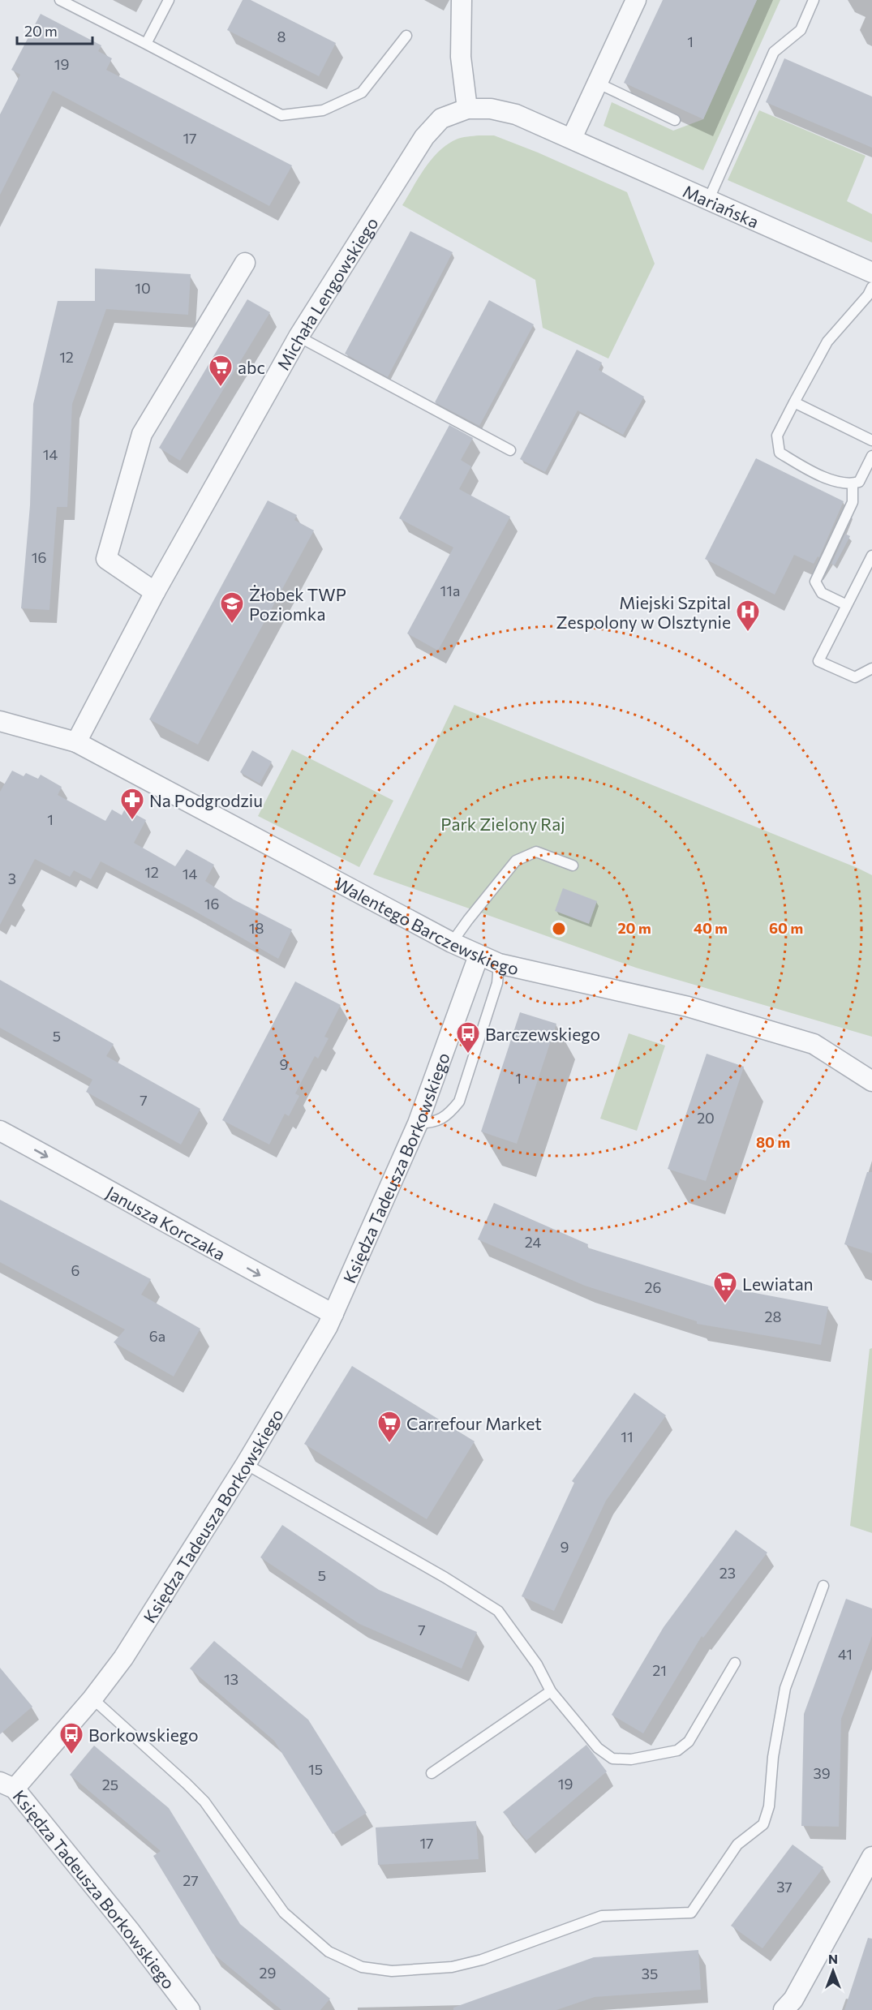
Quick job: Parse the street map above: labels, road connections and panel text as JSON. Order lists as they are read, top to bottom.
{
  "streets": {
    "street": [
      "Mariańska",
      "Michała Lengowskiego",
      "Walentego Barczewskiego",
      "Księdza Tadeusza Borkowskiego",
      "Janusza Korczaka"
    ]
  },
  "crossings": [
    ["Mariańska", "Michała Lengowskiego"],
    ["Michała Lengowskiego", "Walentego Barczewskiego"],
    ["Walentego Barczewskiego", "Księdza Tadeusza Borkowskiego"],
    ["Księdza Tadeusza Borkowskiego", "Janusza Korczaka"]
  ],
  "one_way": ["Janusza Korczaka"],
  "parks": ["Park Zielony Raj"],
  "places": {
    "supermarket": ["abc", "Lewiatan", "Carrefour Market"],
    "school or university": ["Żłobek TWP Poziomka"],
    "hospital": ["Miejski Szpital Zespolony w Olsztynie"],
    "pharmacy": ["Na Podgrodziu"],
    "bus stop": ["Barczewskiego", "Borkowskiego"]
  },
  "house_numbers": [
    "8",
    "1",
    "19",
    "17",
    "10",
    "12",
    "14",
    "16",
    "11a",
    "1",
    "12",
    "14",
    "3",
    "16",
    "18",
    "5",
    "9",
    "1",
    "7",
    "20",
    "24",
    "6",
    "26",
    "28",
    "6a",
    "11",
    "9",
    "23",
    "5",
    "7",
    "41",
    "21",
    "13",
    "15",
    "39",
    "19",
    "25",
    "17",
    "27",
    "37",
    "29",
    "35"
  ],
  "scale_bar": "20 m",
  "north": "top",
  "rings": [
    "20 m",
    "40 m",
    "60 m",
    "80 m"
  ]
}
